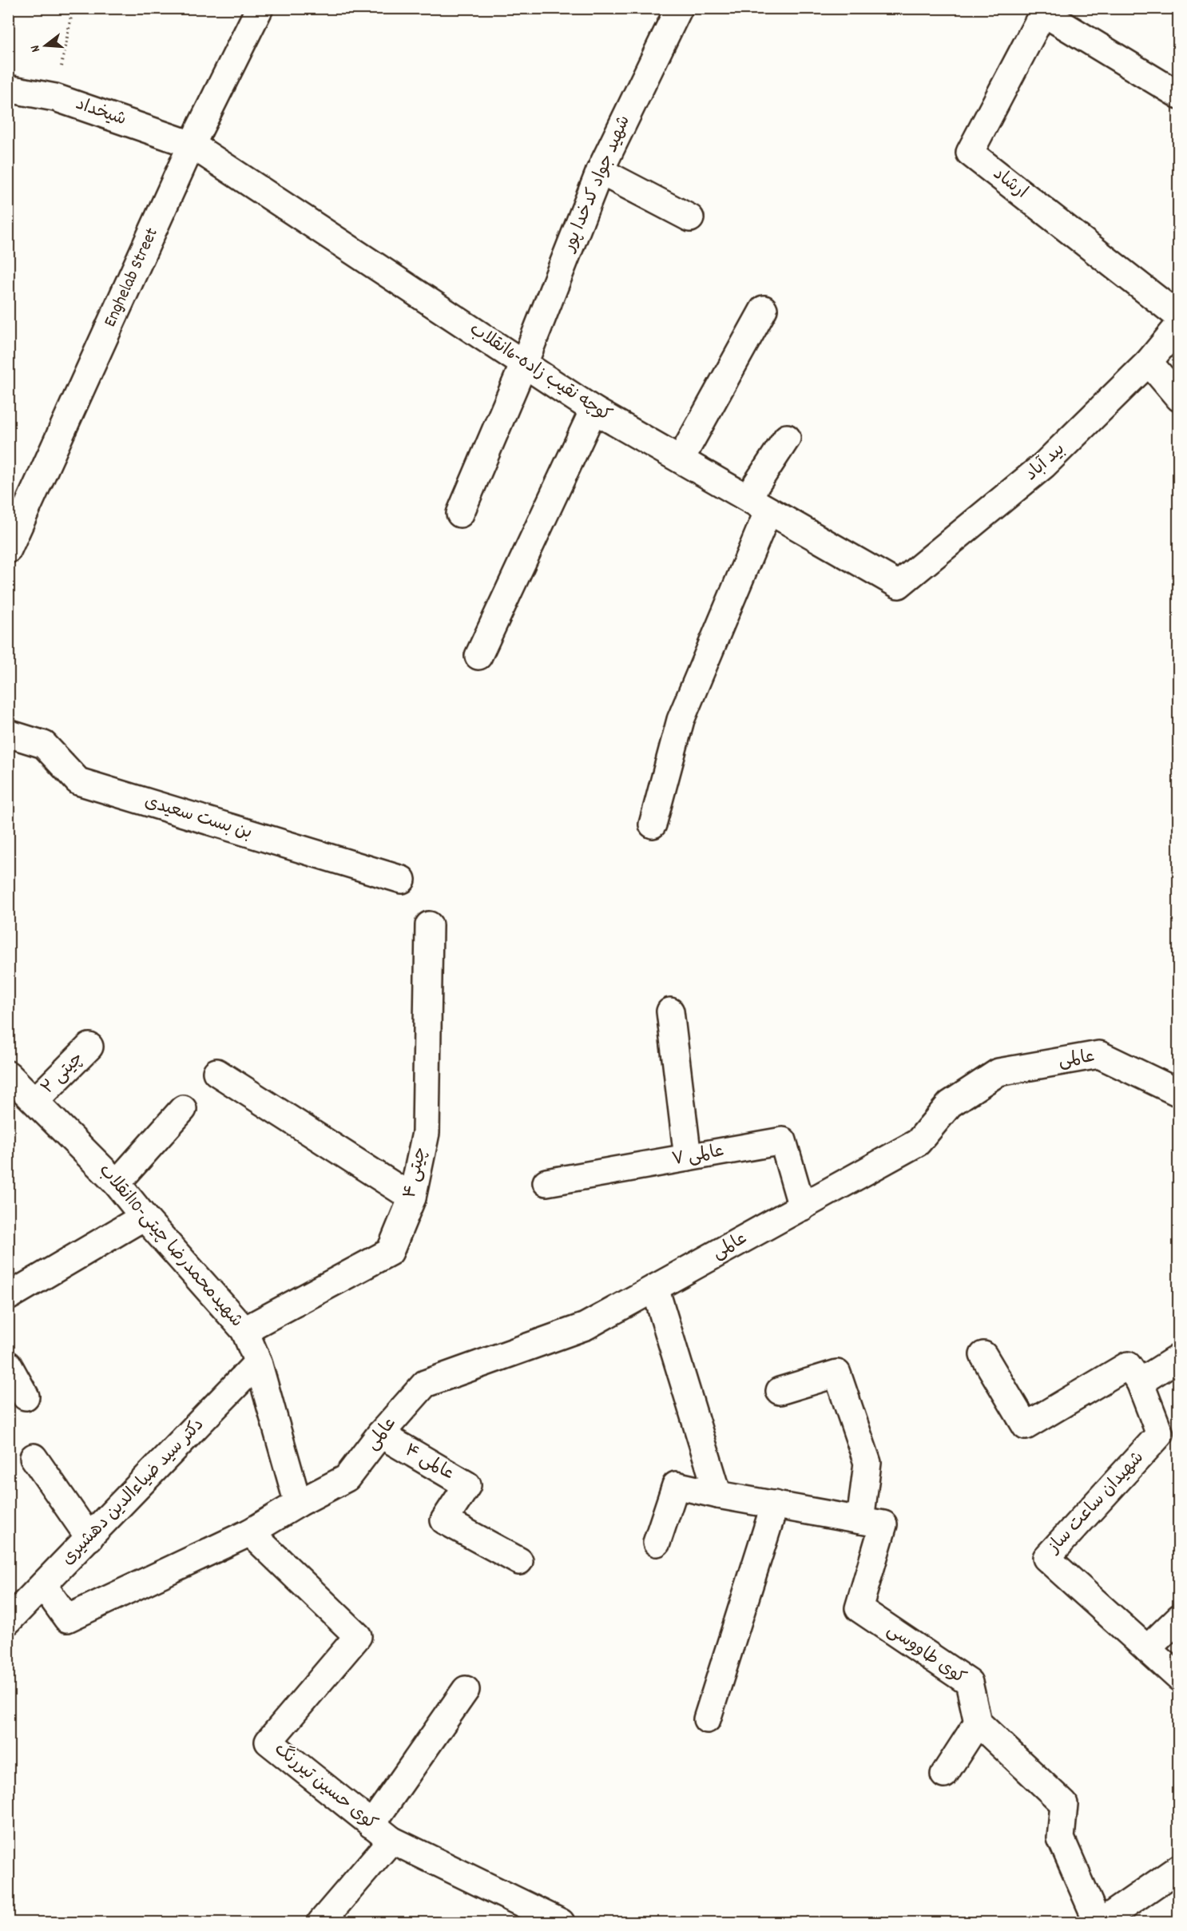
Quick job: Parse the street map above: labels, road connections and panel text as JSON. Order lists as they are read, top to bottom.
{
  "streets": {
    "street": [
      "شیخداد",
      "شهید جواد کدخدا پور",
      "ارشاد",
      "Enghelab Street",
      "کوچه نقیب زاده-6انقلاب",
      "بید آباد",
      "بن بست سعیدی",
      "عالمی",
      "چیتی ۲",
      "عالمی ۷",
      "چیتی ۴",
      "شهیدمحمدرضا چیتی-10انقلاب",
      "عالمی ۴",
      "دکتر سید ضیاءالدین دهشیری",
      "شهیدان ساعت ساز",
      "کوی طاووسی",
      "کوی حسین تیررنگ"
    ]
  },
  "crossings": [
    ["شیخداد", "Enghelab Street"],
    ["شیخداد", "کوچه نقیب زاده-6انقلاب"],
    ["شهید جواد کدخدا پور", "کوچه نقیب زاده-6انقلاب"],
    ["Enghelab Street", "کوچه نقیب زاده-6انقلاب"],
    ["کوچه نقیب زاده-6انقلاب", "بید آباد"],
    ["عالمی", "عالمی ۷"],
    ["عالمی", "شهیدمحمدرضا چیتی-10انقلاب"],
    ["عالمی", "عالمی ۴"],
    ["چیتی ۲", "شهیدمحمدرضا چیتی-10انقلاب"],
    ["چیتی ۴", "شهیدمحمدرضا چیتی-10انقلاب"],
    ["شهیدمحمدرضا چیتی-10انقلاب", "دکتر سید ضیاءالدین دهشیری"]
  ],
  "north": "left"
}
